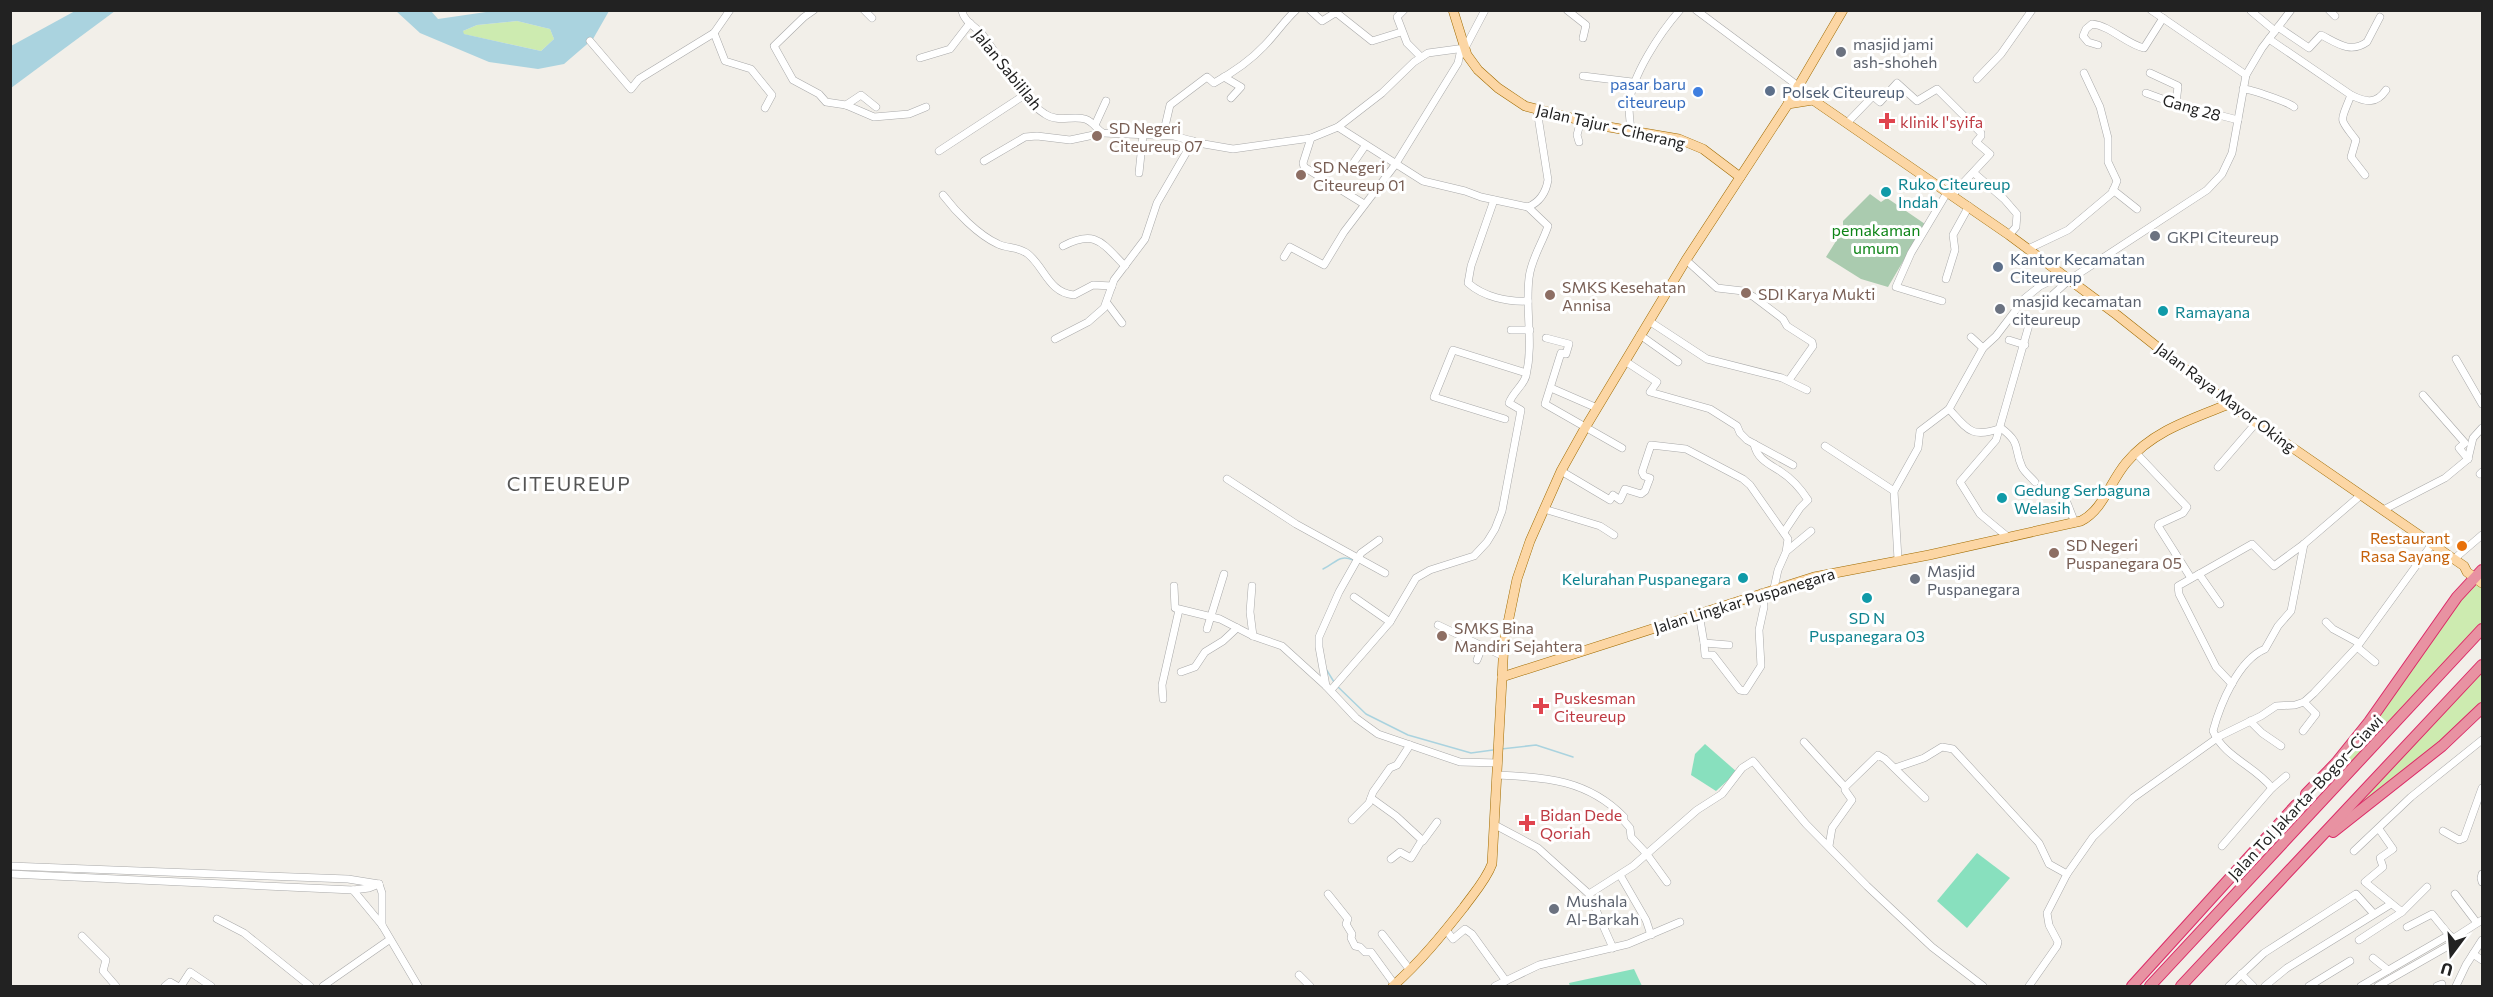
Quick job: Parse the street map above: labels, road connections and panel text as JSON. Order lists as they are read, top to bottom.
{
  "streets": {
    "highway": ["Jalan Tol Jakarta–Bogor–Ciawi"],
    "main road": ["Jalan Tajur - Ciherang", "Jalan Raya Mayor Oking", "Jalan Lingkar Puspanegara"],
    "street": ["Jalan Sabililah", "Gang 28"]
  },
  "crossings": [
    ["Jalan Raya Mayor Oking", "Jalan Lingkar Puspanegara"]
  ],
  "districts": ["CITEUREUP"],
  "parks": ["pemakaman umum"],
  "places": {
    "other": [
      "masjid jami ash-shoheh",
      "Polsek Citeureup",
      "pasar baru citeureup",
      "SD Negeri Citeureup 07",
      "SD Negeri Citeureup 01",
      "Ruko Citeureup Indah",
      "GKPI Citeureup",
      "Kantor Kecamatan Citeureup",
      "SDI Karya Mukti",
      "SMKS Kesehatan Annisa",
      "masjid kecamatan citeureup",
      "Ramayana",
      "Gedung Serbaguna Welasih",
      "Restaurant Rasa Sayang",
      "SD Negeri Puspanegara 05",
      "Kelurahan Puspanegara",
      "Masjid Puspanegara",
      "SD N Puspanegara 03",
      "SMKS Bina Mandiri Sejahtera",
      "Mushala Al-Barkah"
    ],
    "health": ["klinik l'syifa", "Puskesman Citeureup", "Bidan Dede Qoriah"]
  },
  "north": "bottom"
}
